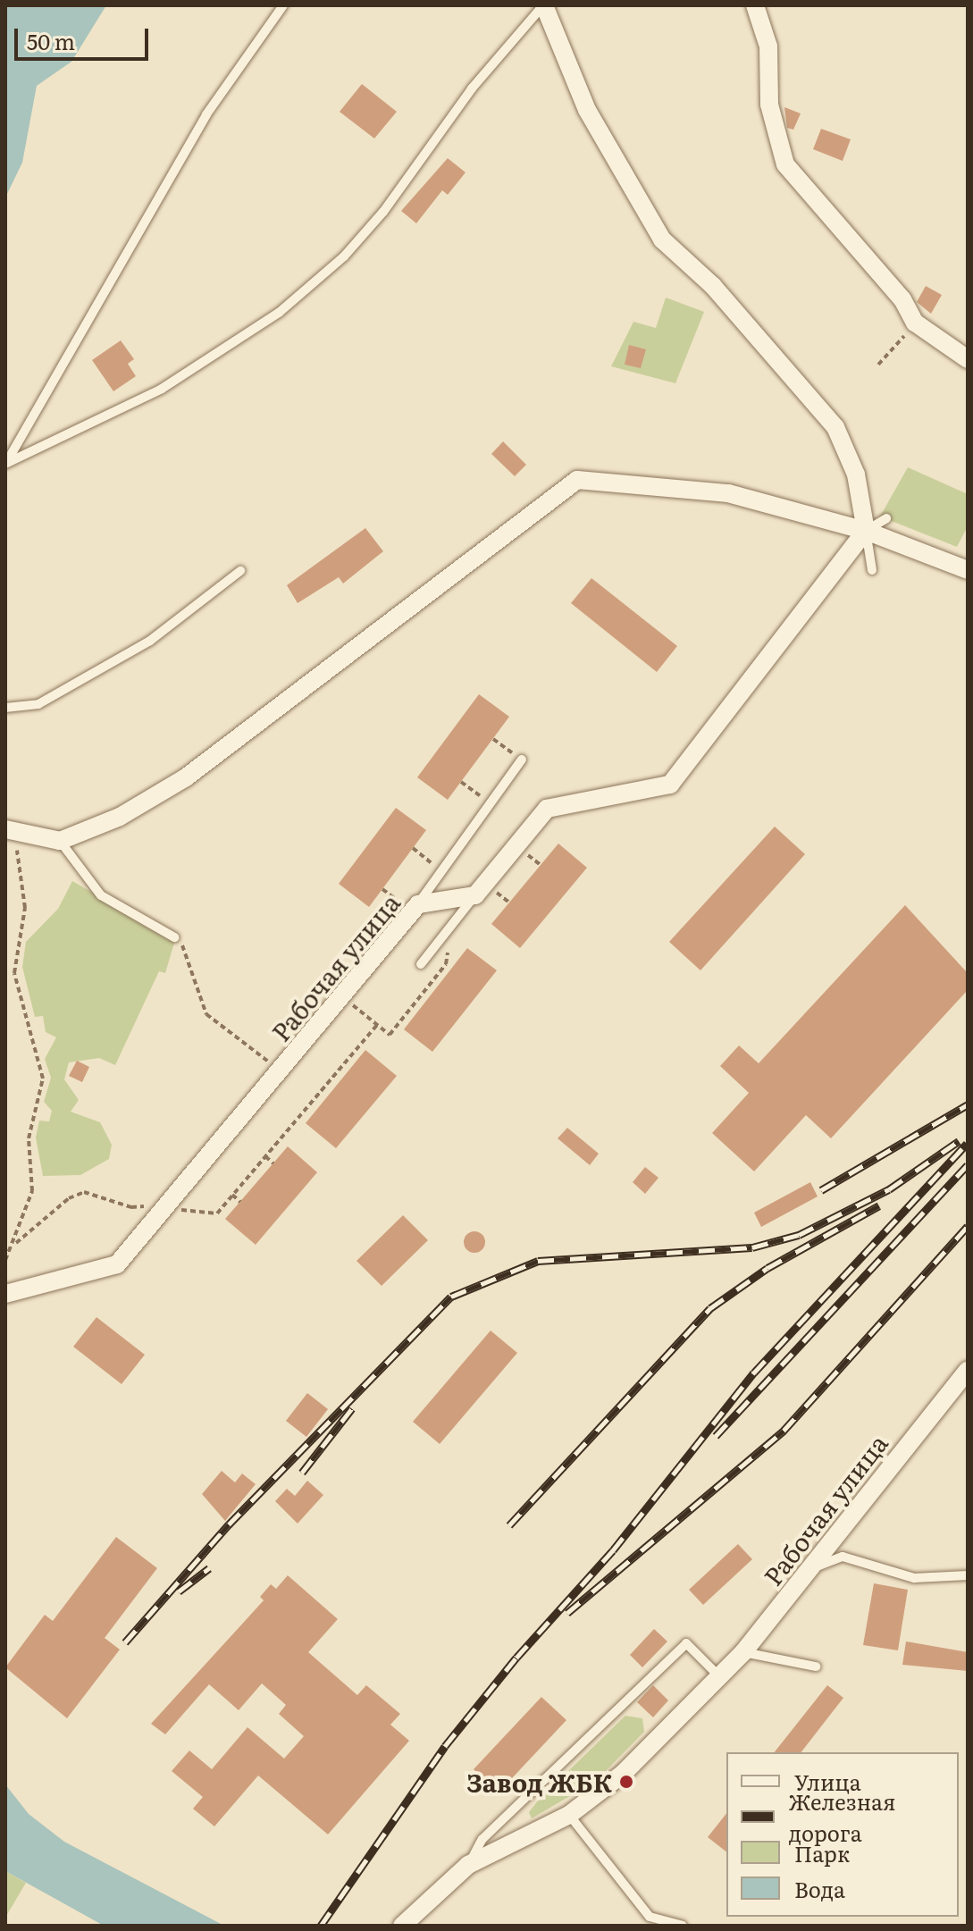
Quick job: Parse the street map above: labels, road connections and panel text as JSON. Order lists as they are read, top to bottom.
{
  "streets": {
    "street": ["Рабочая улица"]
  },
  "places": ["Завод ЖБК"],
  "legend": [
    "Улица",
    "Железная дорога",
    "Парк",
    "Вода"
  ],
  "scale_bar": "50 m"
}
